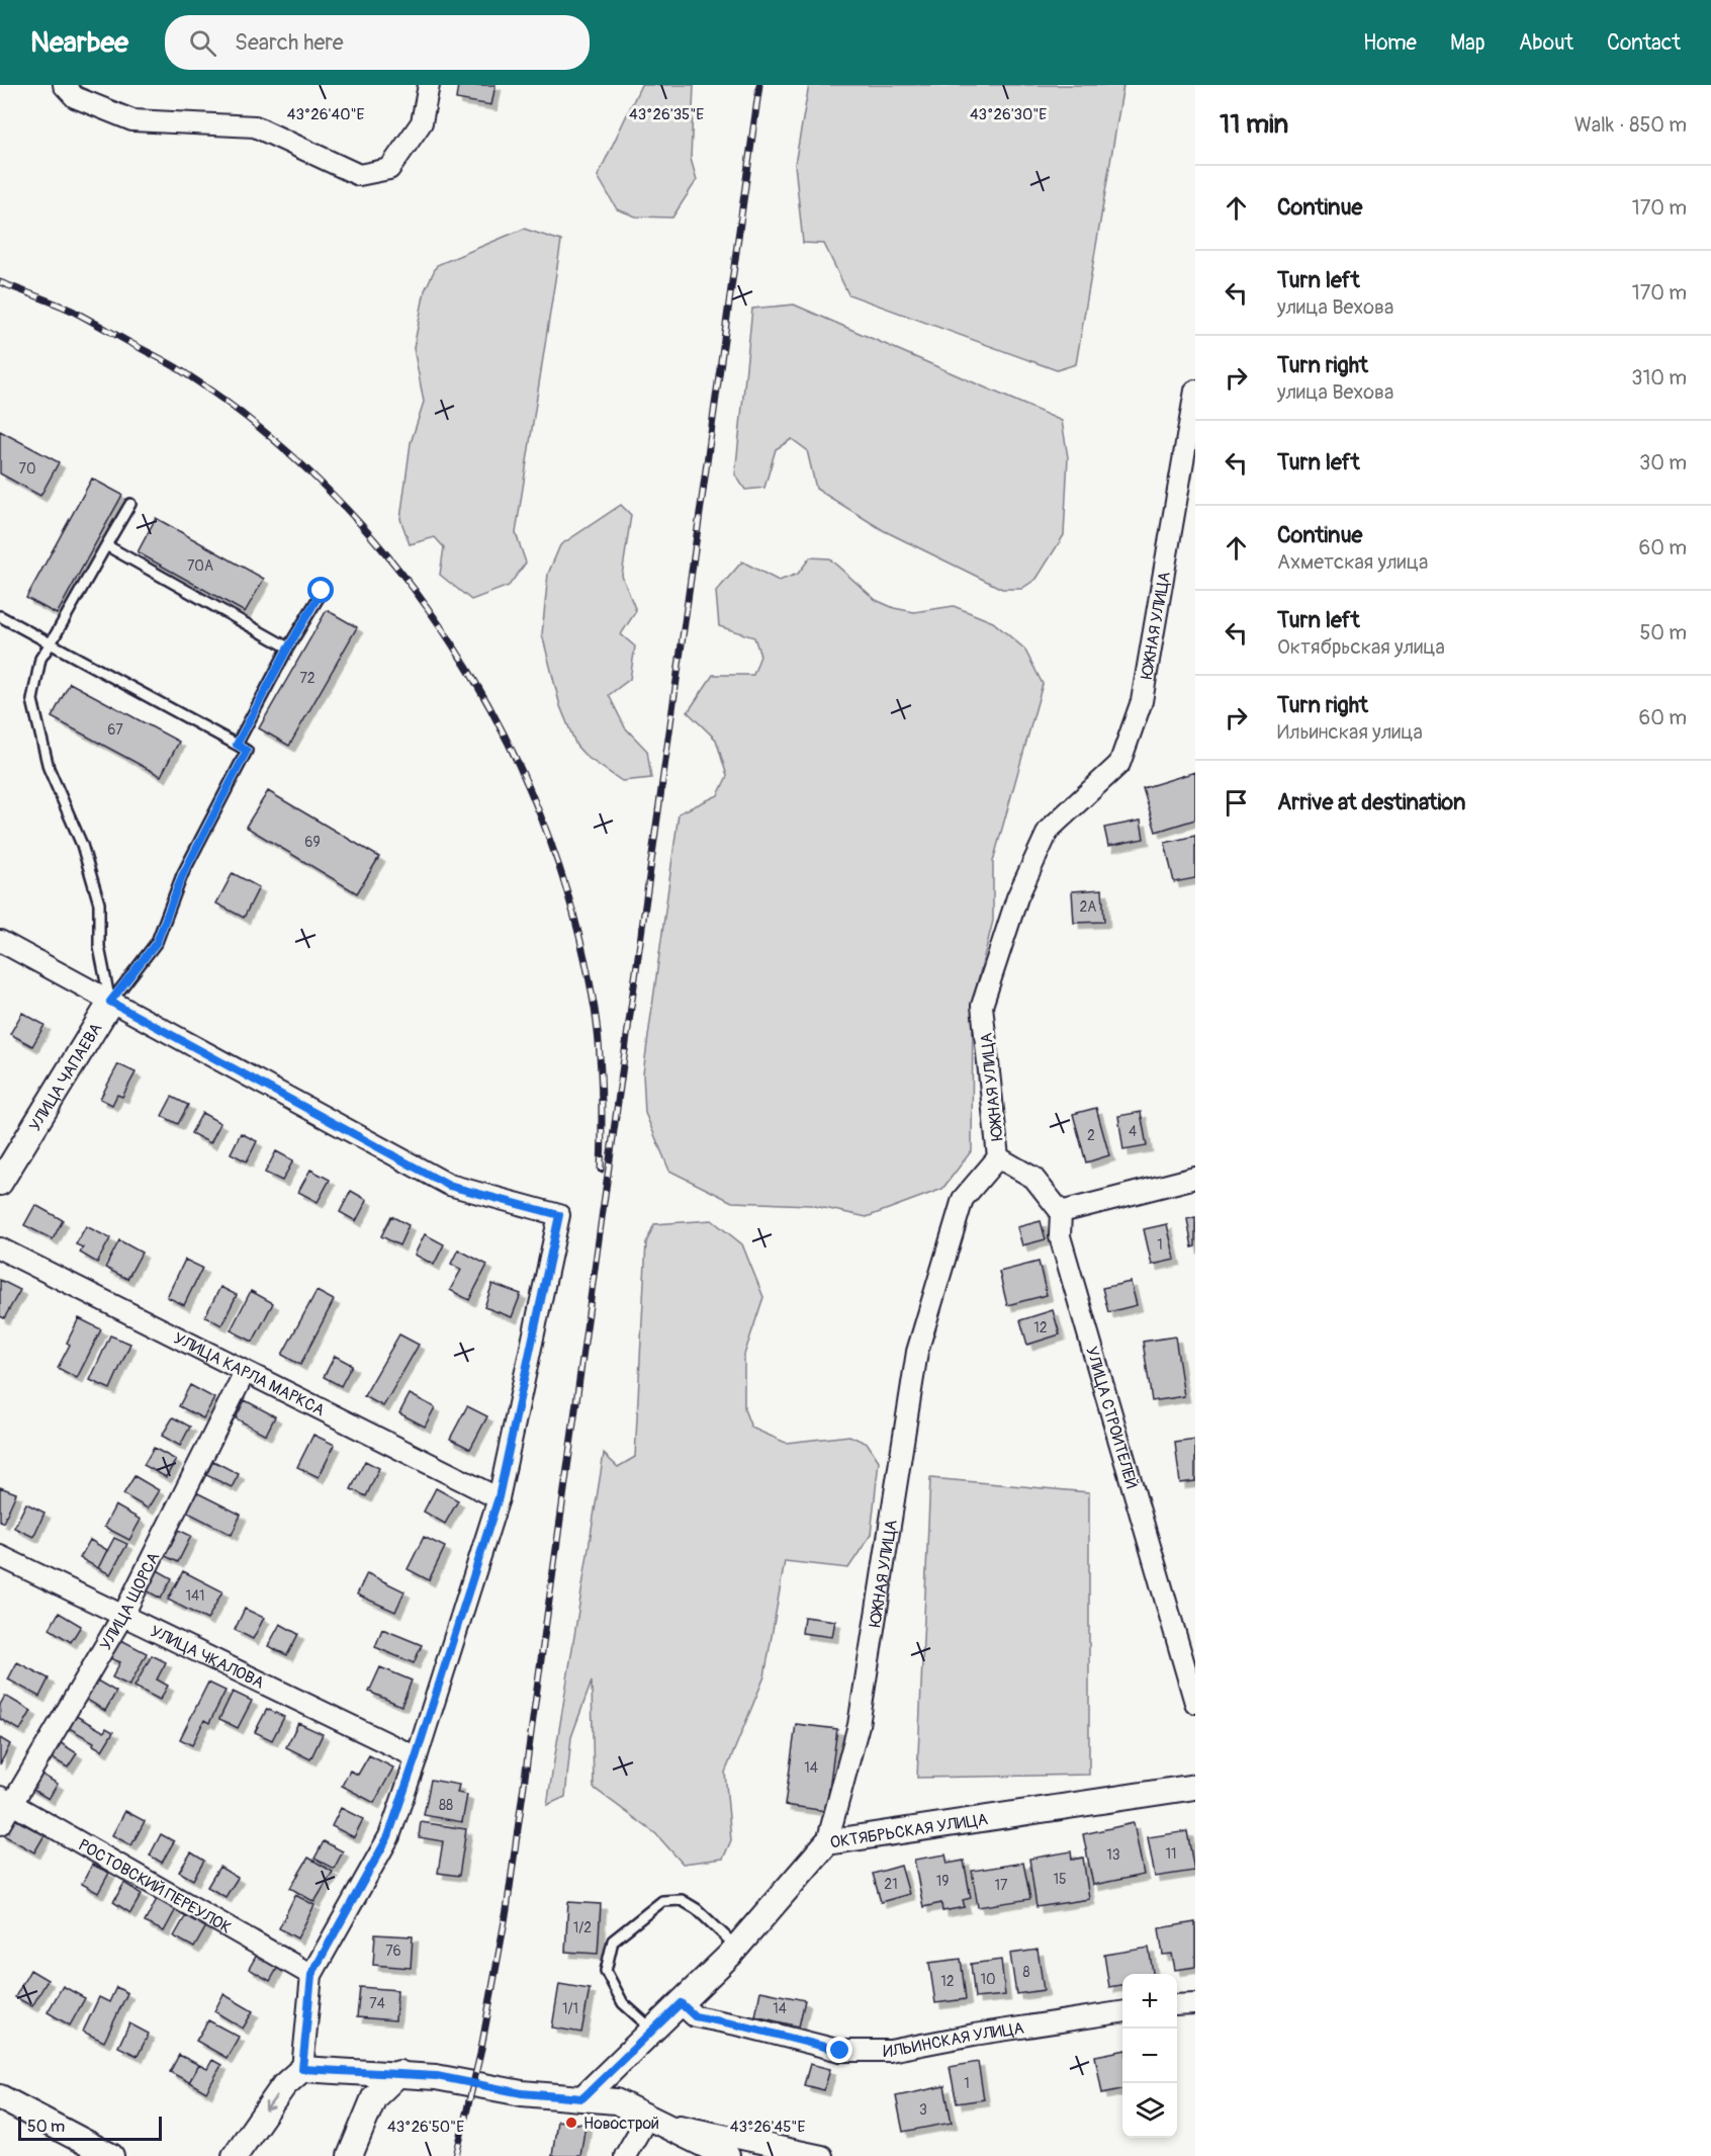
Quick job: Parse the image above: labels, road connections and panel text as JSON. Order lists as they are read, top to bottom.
{
  "streets": {
    "street": [
      "ЮЖНАЯ УЛИЦА",
      "УЛИЦА ЧАПАЕВА",
      "УЛИЦА КАРЛА МАРКСА",
      "УЛИЦА СТРОИТЕЛЕЙ",
      "УЛИЦА ЩОРСА",
      "УЛИЦА ЧКАЛОВА",
      "ОКТЯБРЬСКАЯ УЛИЦА",
      "РОСТОВСКИЙ ПЕРЕУЛОК",
      "ИЛЬИНСКАЯ УЛИЦА"
    ]
  },
  "crossings": [
    ["ЮЖНАЯ УЛИЦА", "ОКТЯБРЬСКАЯ УЛИЦА"],
    ["УЛИЦА КАРЛА МАРКСА", "УЛИЦА ЩОРСА"],
    ["УЛИЦА ЩОРСА", "УЛИЦА ЧКАЛОВА"],
    ["УЛИЦА ЩОРСА", "РОСТОВСКИЙ ПЕРЕУЛОК"],
    ["ОКТЯБРЬСКАЯ УЛИЦА", "ИЛЬИНСКАЯ УЛИЦА"]
  ],
  "places": ["Новострой"],
  "house_numbers": [
    "70",
    "70А",
    "72",
    "67",
    "69",
    "2A",
    "4",
    "2",
    "1",
    "12",
    "141",
    "14",
    "88",
    "11",
    "13",
    "15",
    "19",
    "21",
    "17",
    "1/2",
    "76",
    "8",
    "10",
    "12",
    "74",
    "1/1",
    "14",
    "1",
    "3"
  ],
  "scale_bar": "50 m",
  "page": {
    "header": "Nearbee",
    "search": "Search here",
    "nav": [
      "Home",
      "Map",
      "About",
      "Contact"
    ],
    "heading": ["11 min", "Walk · 850 m"],
    "list": [
      ["Continue", "170 m"],
      ["Turn left", "улица Вехова", "170 m"],
      ["Turn right", "улица Вехова", "310 m"],
      ["Turn left", "30 m"],
      ["Continue", "Ахметская улица", "60 m"],
      ["Turn left", "Октябрьская улица", "50 m"],
      ["Turn right", "Ильинская улица", "60 m"],
      "Arrive at destination"
    ],
    "map_buttons": ["+", "−"],
    "scale": "50 m"
  },
  "coordinates": [
    "43°26'40\"E",
    "43°26'35\"E",
    "43°26'30\"E",
    "43°26'50\"E",
    "43°26'45\"E"
  ]
}
